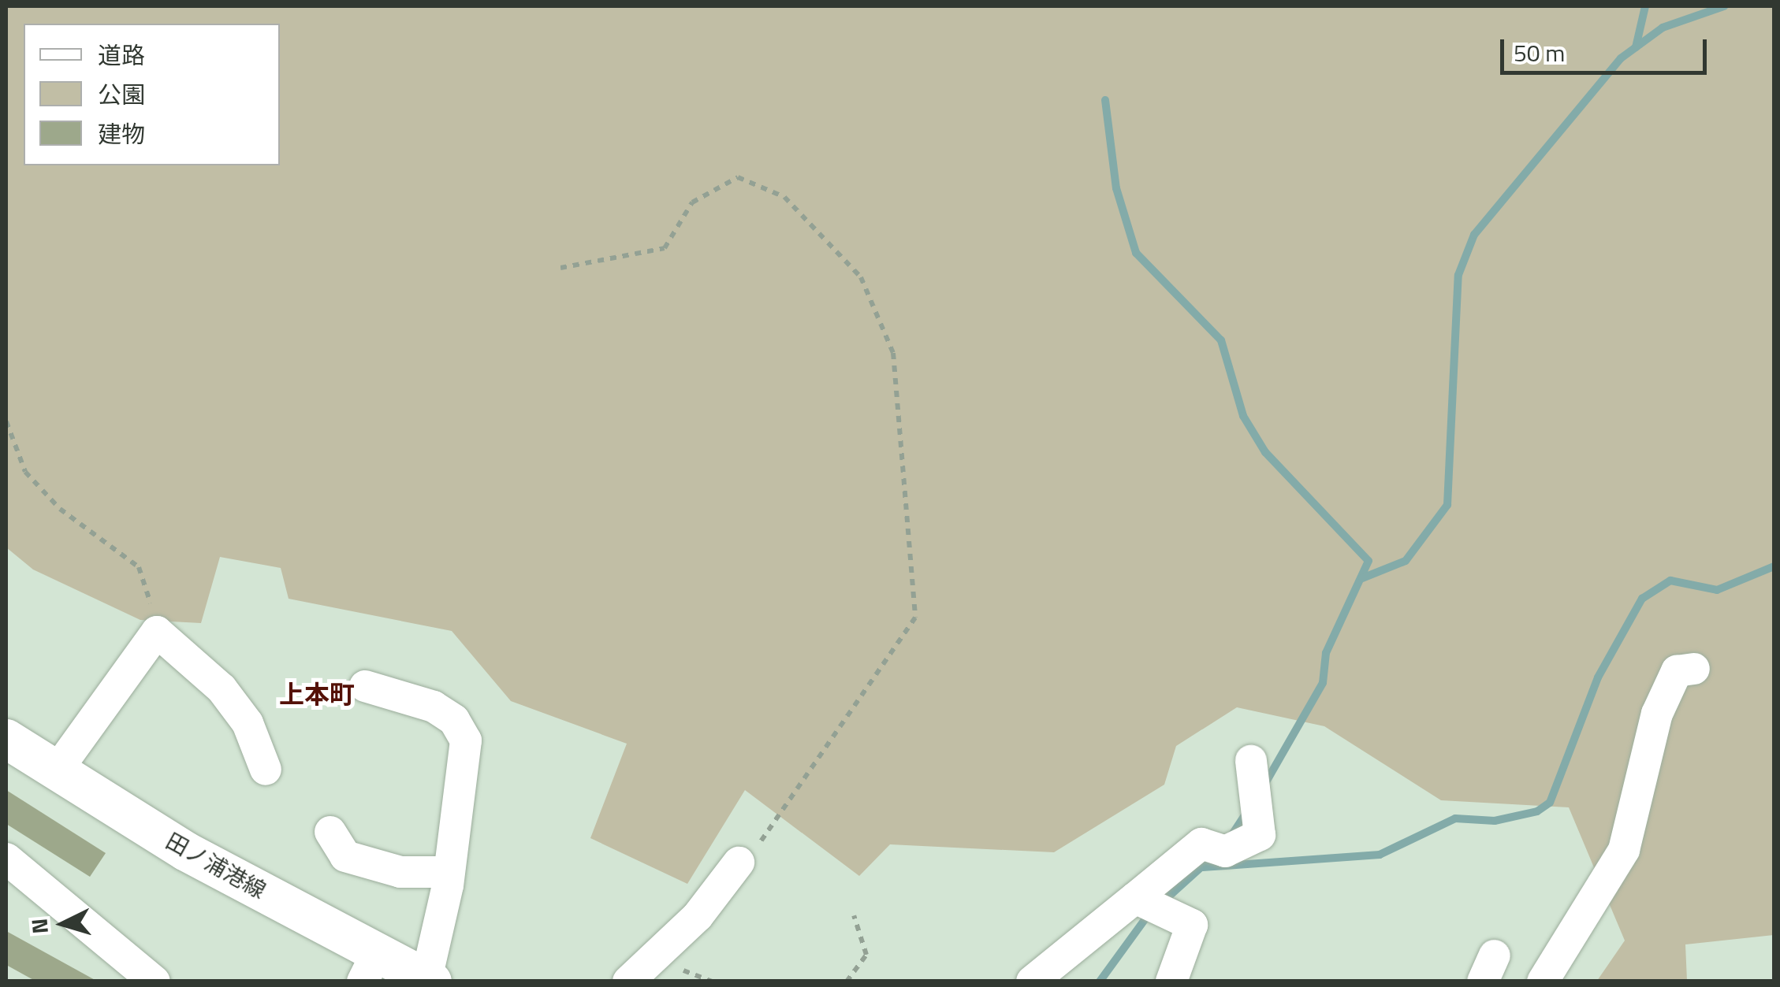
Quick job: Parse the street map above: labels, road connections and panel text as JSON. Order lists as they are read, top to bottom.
{
  "streets": {
    "main road": ["田ノ浦港線"]
  },
  "districts": ["上本町"],
  "legend": ["道路", "公園", "建物"],
  "scale_bar": "50 m",
  "north": "left"
}
